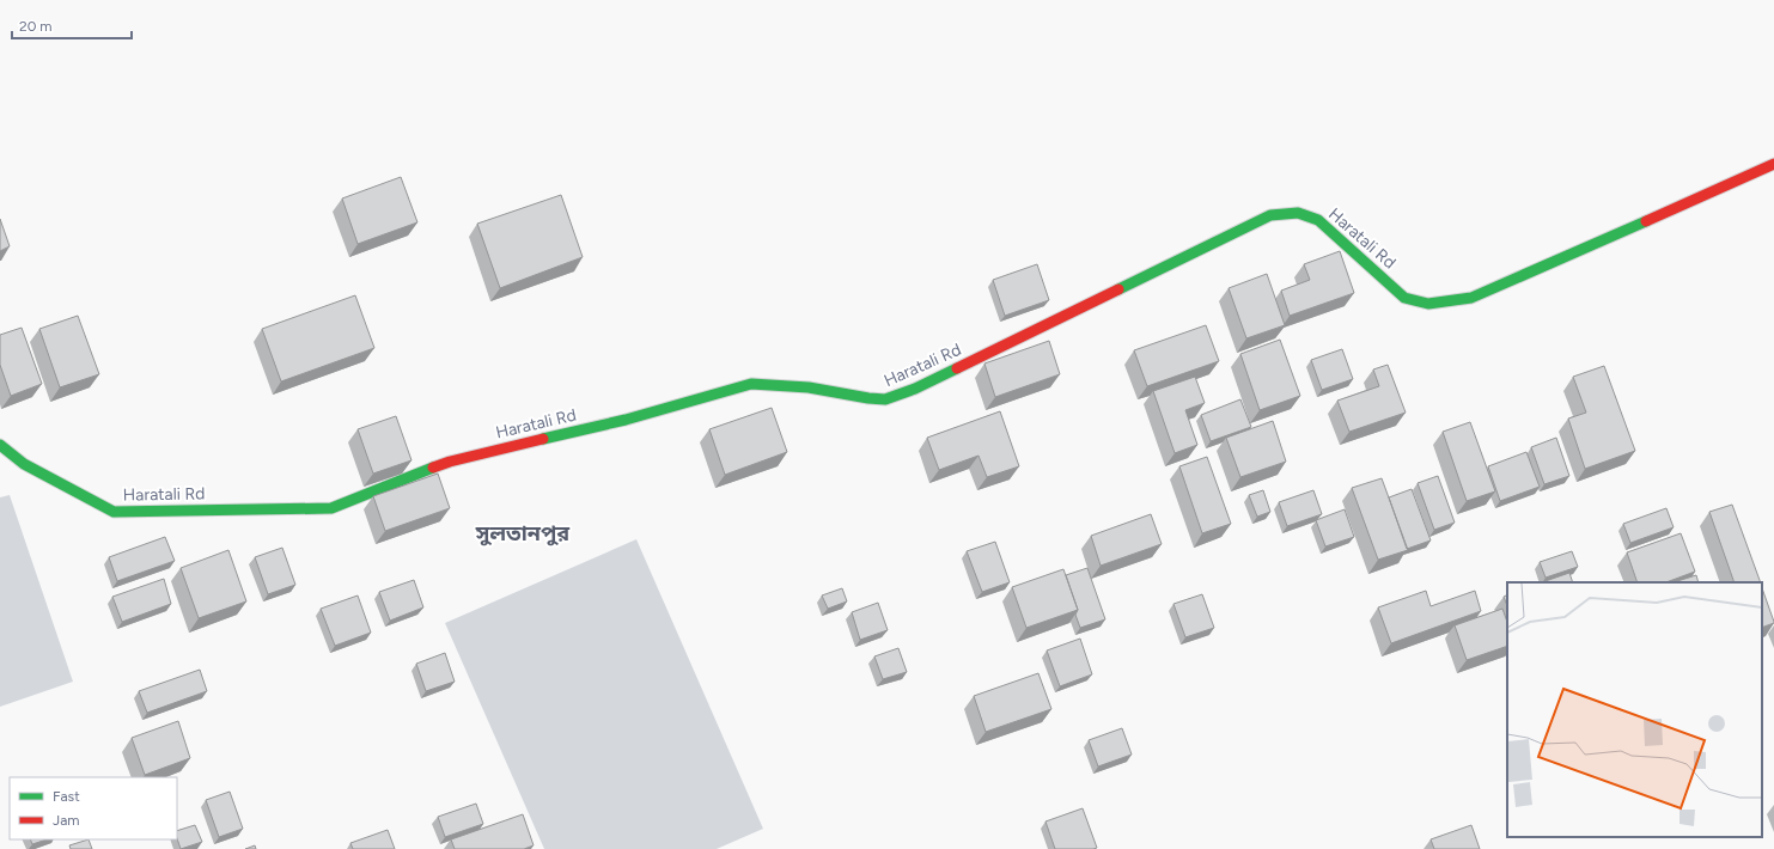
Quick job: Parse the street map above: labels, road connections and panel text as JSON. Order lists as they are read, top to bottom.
{
  "streets": {
    "main road": ["Haratali Rd"]
  },
  "districts": ["সুলতানপুর"],
  "legend": ["Fast", "Jam"],
  "scale_bar": "20 m"
}
